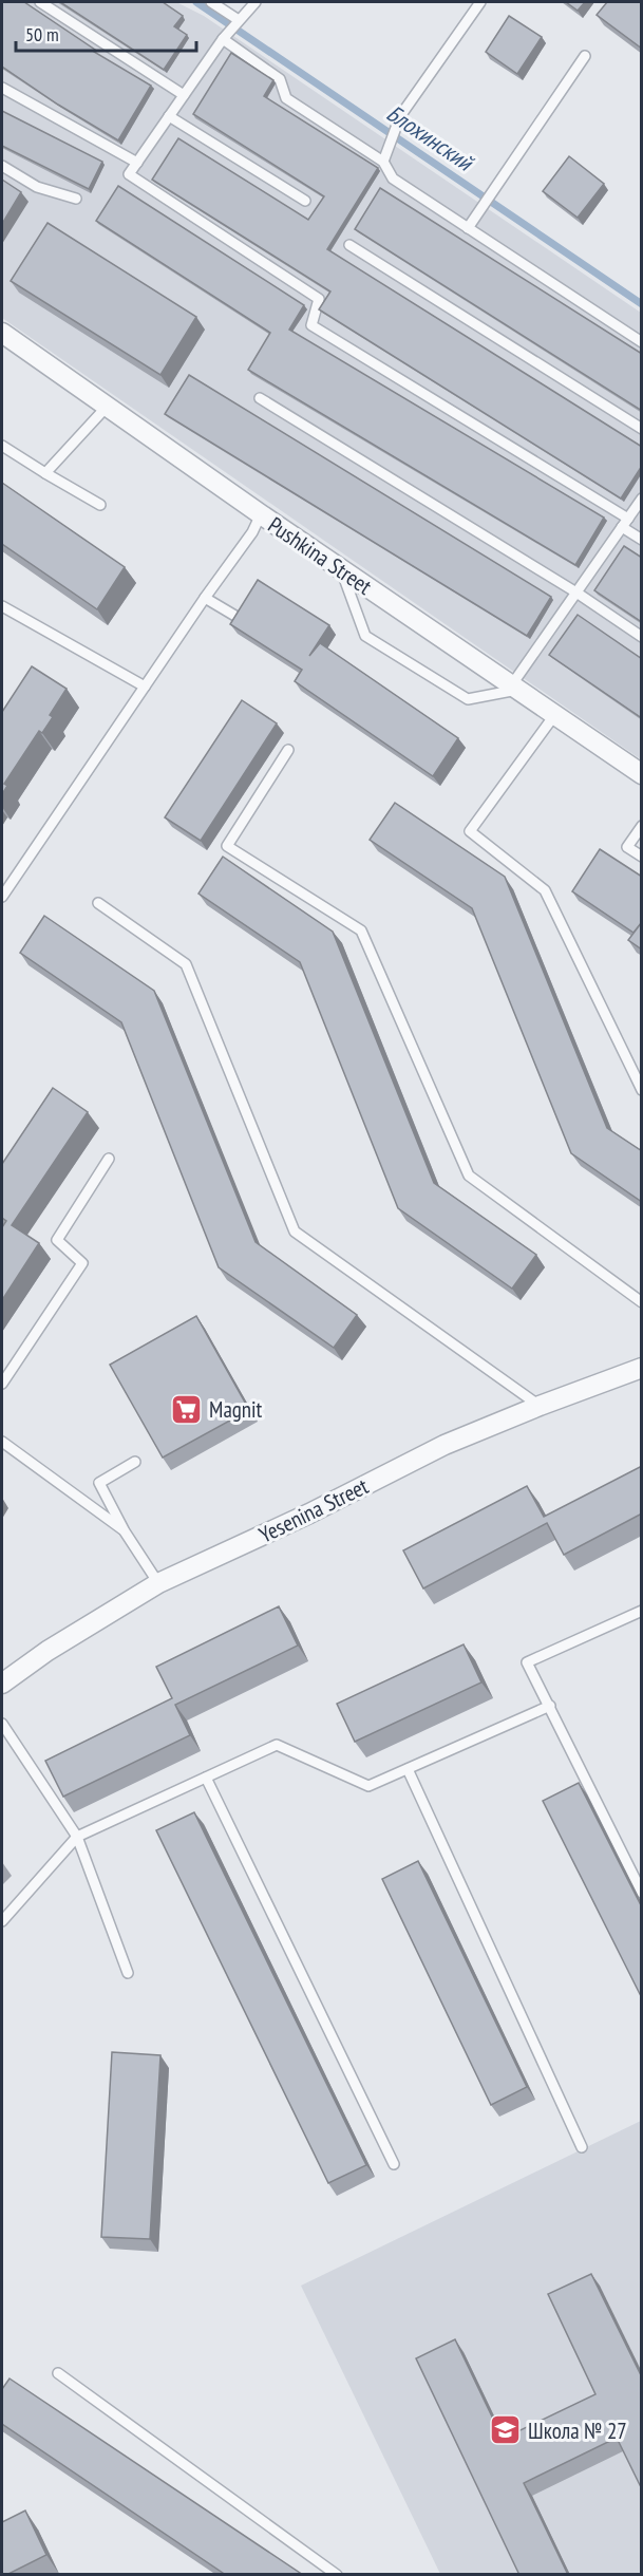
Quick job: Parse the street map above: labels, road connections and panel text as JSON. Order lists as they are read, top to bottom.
{
  "streets": {
    "street": ["Pushkina Street", "Yesenina Street"]
  },
  "water": ["Блохинский"],
  "places": {
    "supermarket": ["Magnit"],
    "school or university": ["Школа № 27"]
  },
  "scale_bar": "50 m"
}
